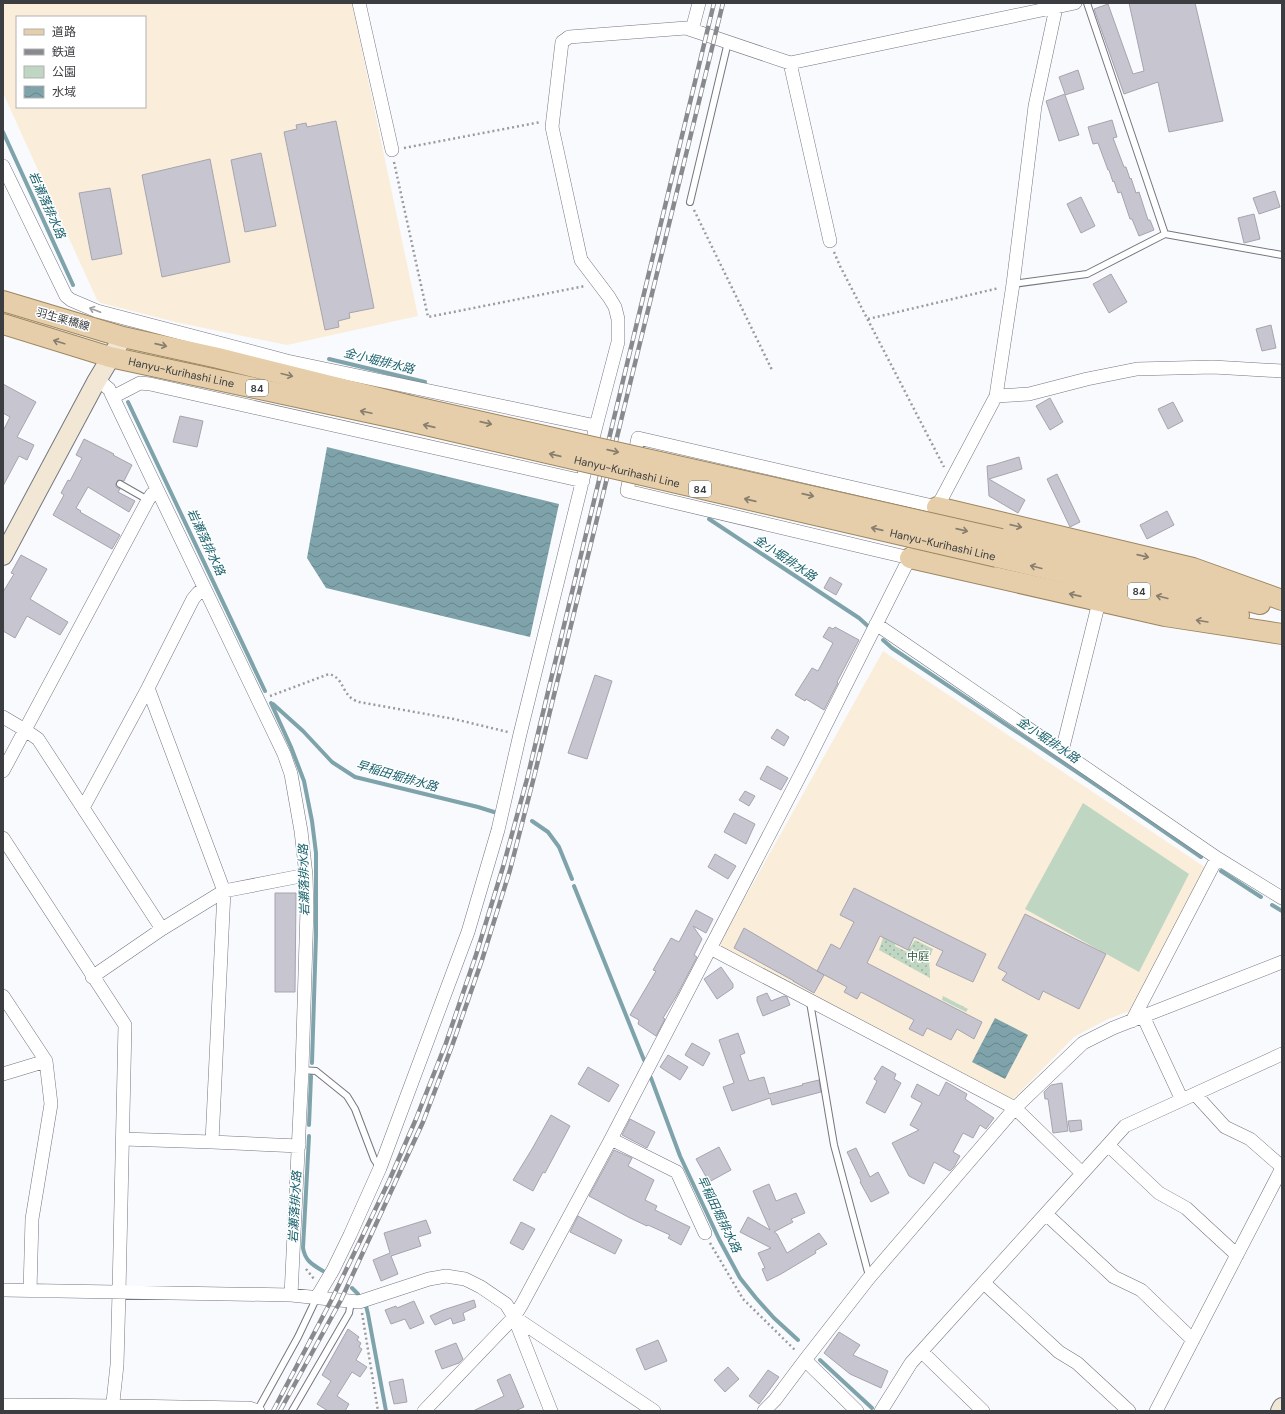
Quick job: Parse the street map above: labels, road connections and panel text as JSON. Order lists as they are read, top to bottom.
{
  "streets": {
    "main road": ["羽生栗橋線", "Hanyu-Kurihashi Line", "84"]
  },
  "crossings": [
    ["羽生栗橋線", "Hanyu-Kurihashi Line"]
  ],
  "water": ["岩瀬落排水路", "金小堀排水路", "早稲田堀排水路"],
  "parks": ["中庭"],
  "legend": [
    "道路",
    "鉄道",
    "公園",
    "水域"
  ]
}
